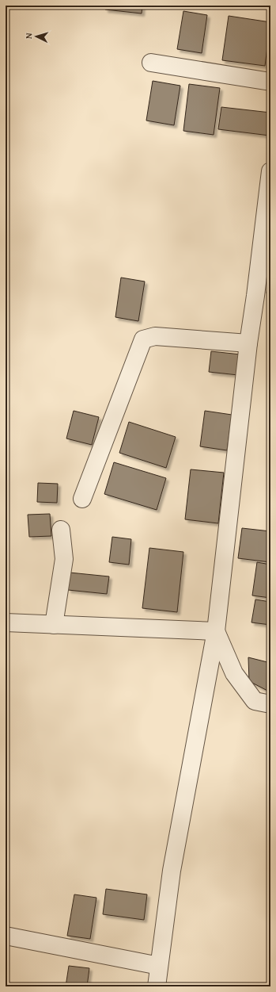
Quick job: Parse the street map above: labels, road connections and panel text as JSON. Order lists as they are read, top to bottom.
{
  "north": "left"
}
